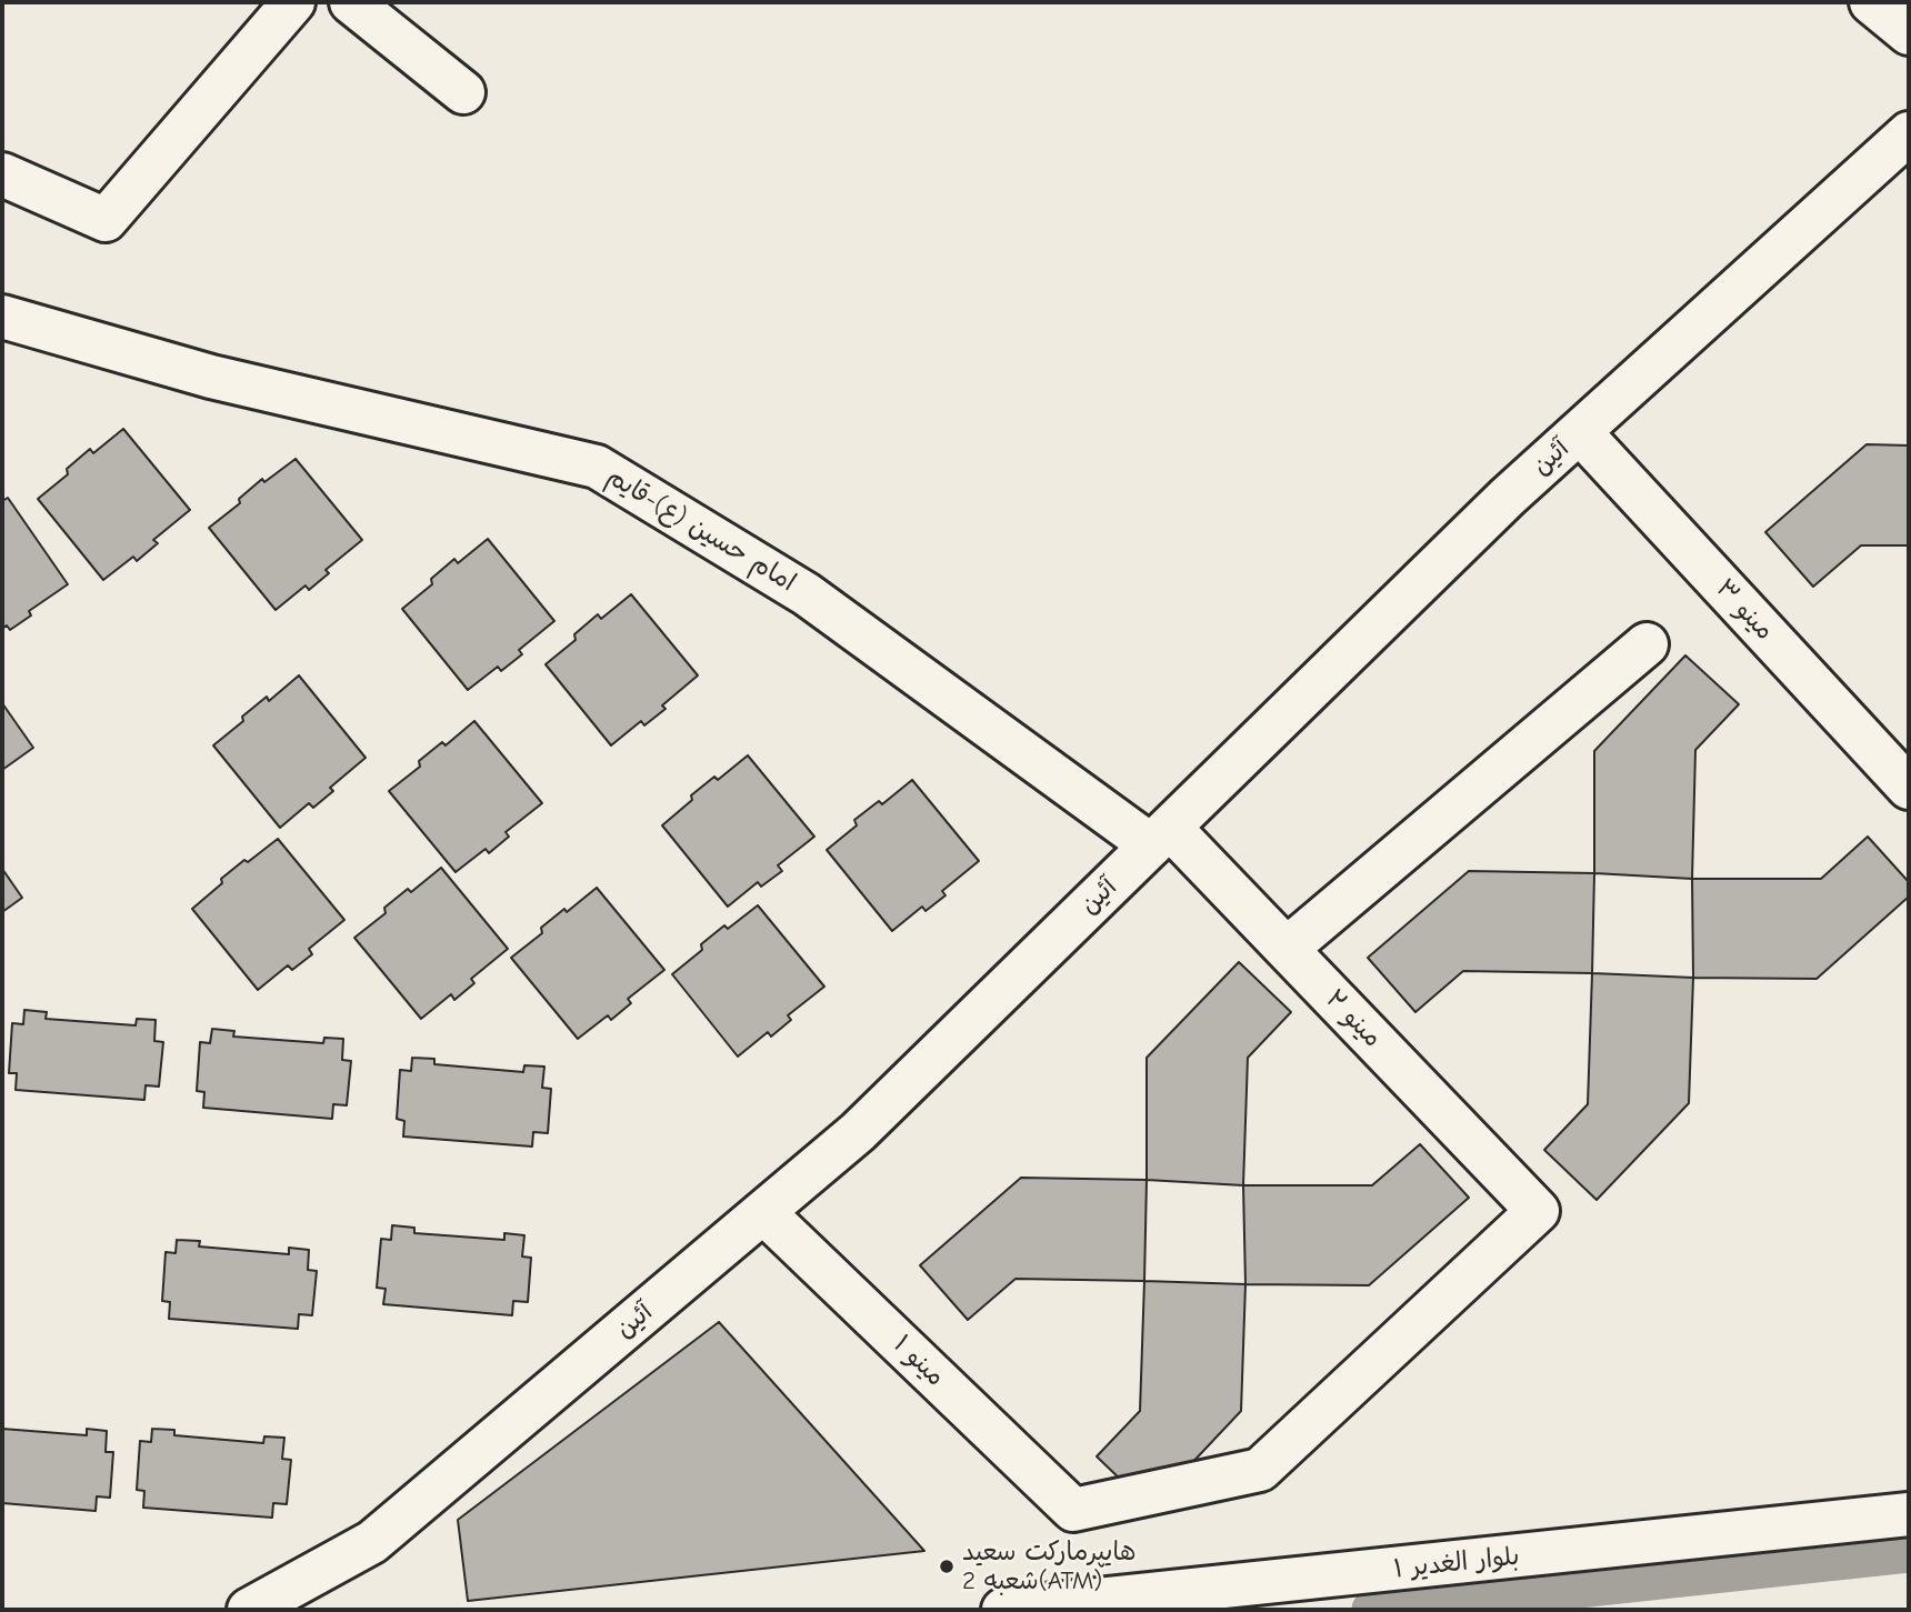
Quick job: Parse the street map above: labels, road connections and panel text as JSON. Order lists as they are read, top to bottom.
{
  "streets": {
    "street": [
      "آئین",
      "امام حسین (ع)-قایم",
      "مینو ۳",
      "مینو ۲",
      "مینو ۱",
      "بلوار الغدیر ۱"
    ]
  },
  "crossings": [
    ["آئین", "امام حسین (ع)-قایم"],
    ["آئین", "مینو ۳"],
    ["آئین", "مینو ۲"],
    ["آئین", "مینو ۱"],
    ["امام حسین (ع)-قایم", "مینو ۲"],
    ["مینو ۲", "مینو ۱"]
  ],
  "places": ["هایپرمارکت سعید شعبه 2(ATM)"]
}
